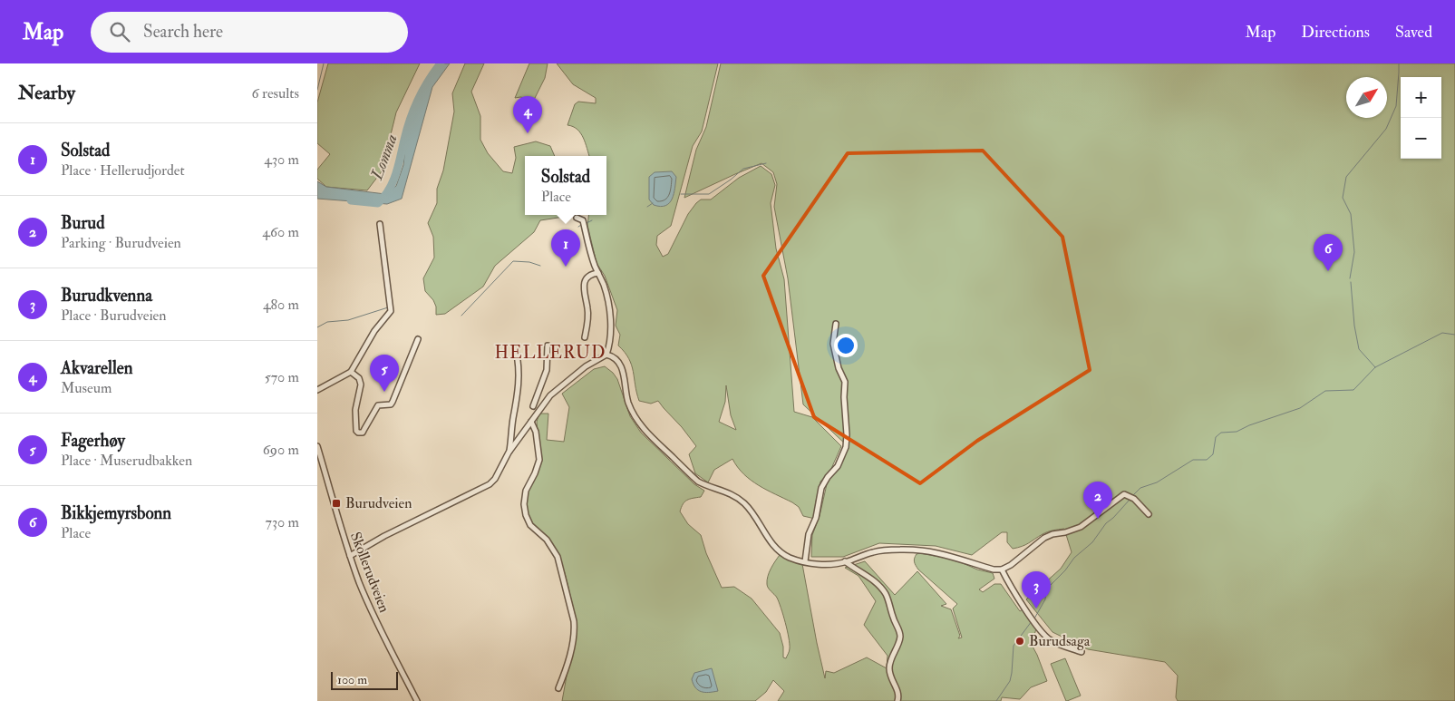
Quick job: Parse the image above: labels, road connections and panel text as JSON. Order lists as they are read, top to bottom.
{
  "streets": {
    "street": ["Skollerudveien"]
  },
  "districts": ["HELLERUD"],
  "water": ["Lomma"],
  "places": {
    "transit": ["Burudveien"],
    "other": ["Burudsaga"]
  },
  "scale_bar": "100 m",
  "north": "top right",
  "page": {
    "header": "Map",
    "search": "Search here",
    "nav": ["Map", "Directions", "Saved"],
    "heading": ["Nearby", "6 results"],
    "map_buttons": ["+", "−"],
    "pins": [
      "4",
      "1",
      "6",
      "5",
      "2",
      "3"
    ],
    "list": [
      {
        "mark": "1",
        "name": "Solstad",
        "note": "Place · Hellerudjordet",
        "value": "430 m"
      },
      {
        "mark": "2",
        "name": "Burud",
        "note": "Parking · Burudveien",
        "value": "460 m"
      },
      {
        "mark": "3",
        "name": "Burudkvenna",
        "note": "Place · Burudveien",
        "value": "480 m"
      },
      {
        "mark": "4",
        "name": "Akvarellen",
        "note": "Museum",
        "value": "570 m"
      },
      {
        "mark": "5",
        "name": "Fagerhøy",
        "note": "Place · Muserudbakken",
        "value": "690 m"
      },
      {
        "mark": "6",
        "name": "Bikkjemyrsbonn",
        "note": "Place",
        "value": "730 m"
      }
    ],
    "popup": ["Solstad", "Place"],
    "scale": "100 m"
  }
}
